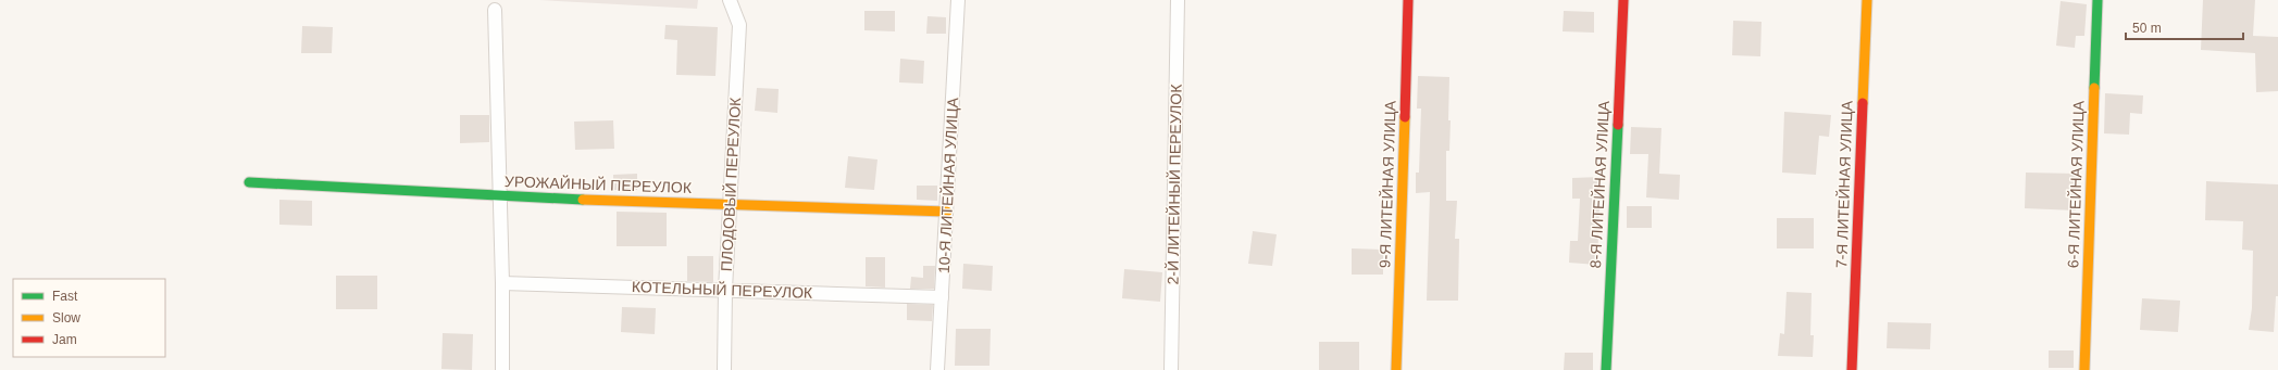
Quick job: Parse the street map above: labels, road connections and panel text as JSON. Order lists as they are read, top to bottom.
{
  "streets": {
    "street": [
      "УРОЖАЙНЫЙ ПЕРЕУЛОК",
      "ПЛОДОВЫЙ ПЕРЕУЛОК",
      "2-Й ЛИТЕЙНЫЙ ПЕРЕУЛОК",
      "9-Я ЛИТЕЙНАЯ УЛИЦА",
      "8-Я ЛИТЕЙНАЯ УЛИЦА",
      "7-Я ЛИТЕЙНАЯ УЛИЦА",
      "6-Я ЛИТЕЙНАЯ УЛИЦА",
      "10-Я ЛИТЕЙНАЯ УЛИЦА",
      "КОТЕЛЬНЫЙ ПЕРЕУЛОК"
    ]
  },
  "crossings": [
    ["УРОЖАЙНЫЙ ПЕРЕУЛОК", "ПЛОДОВЫЙ ПЕРЕУЛОК"],
    ["УРОЖАЙНЫЙ ПЕРЕУЛОК", "10-Я ЛИТЕЙНАЯ УЛИЦА"],
    ["ПЛОДОВЫЙ ПЕРЕУЛОК", "КОТЕЛЬНЫЙ ПЕРЕУЛОК"],
    ["10-Я ЛИТЕЙНАЯ УЛИЦА", "КОТЕЛЬНЫЙ ПЕРЕУЛОК"]
  ],
  "legend": ["Fast", "Slow", "Jam"],
  "scale_bar": "50 m"
}
